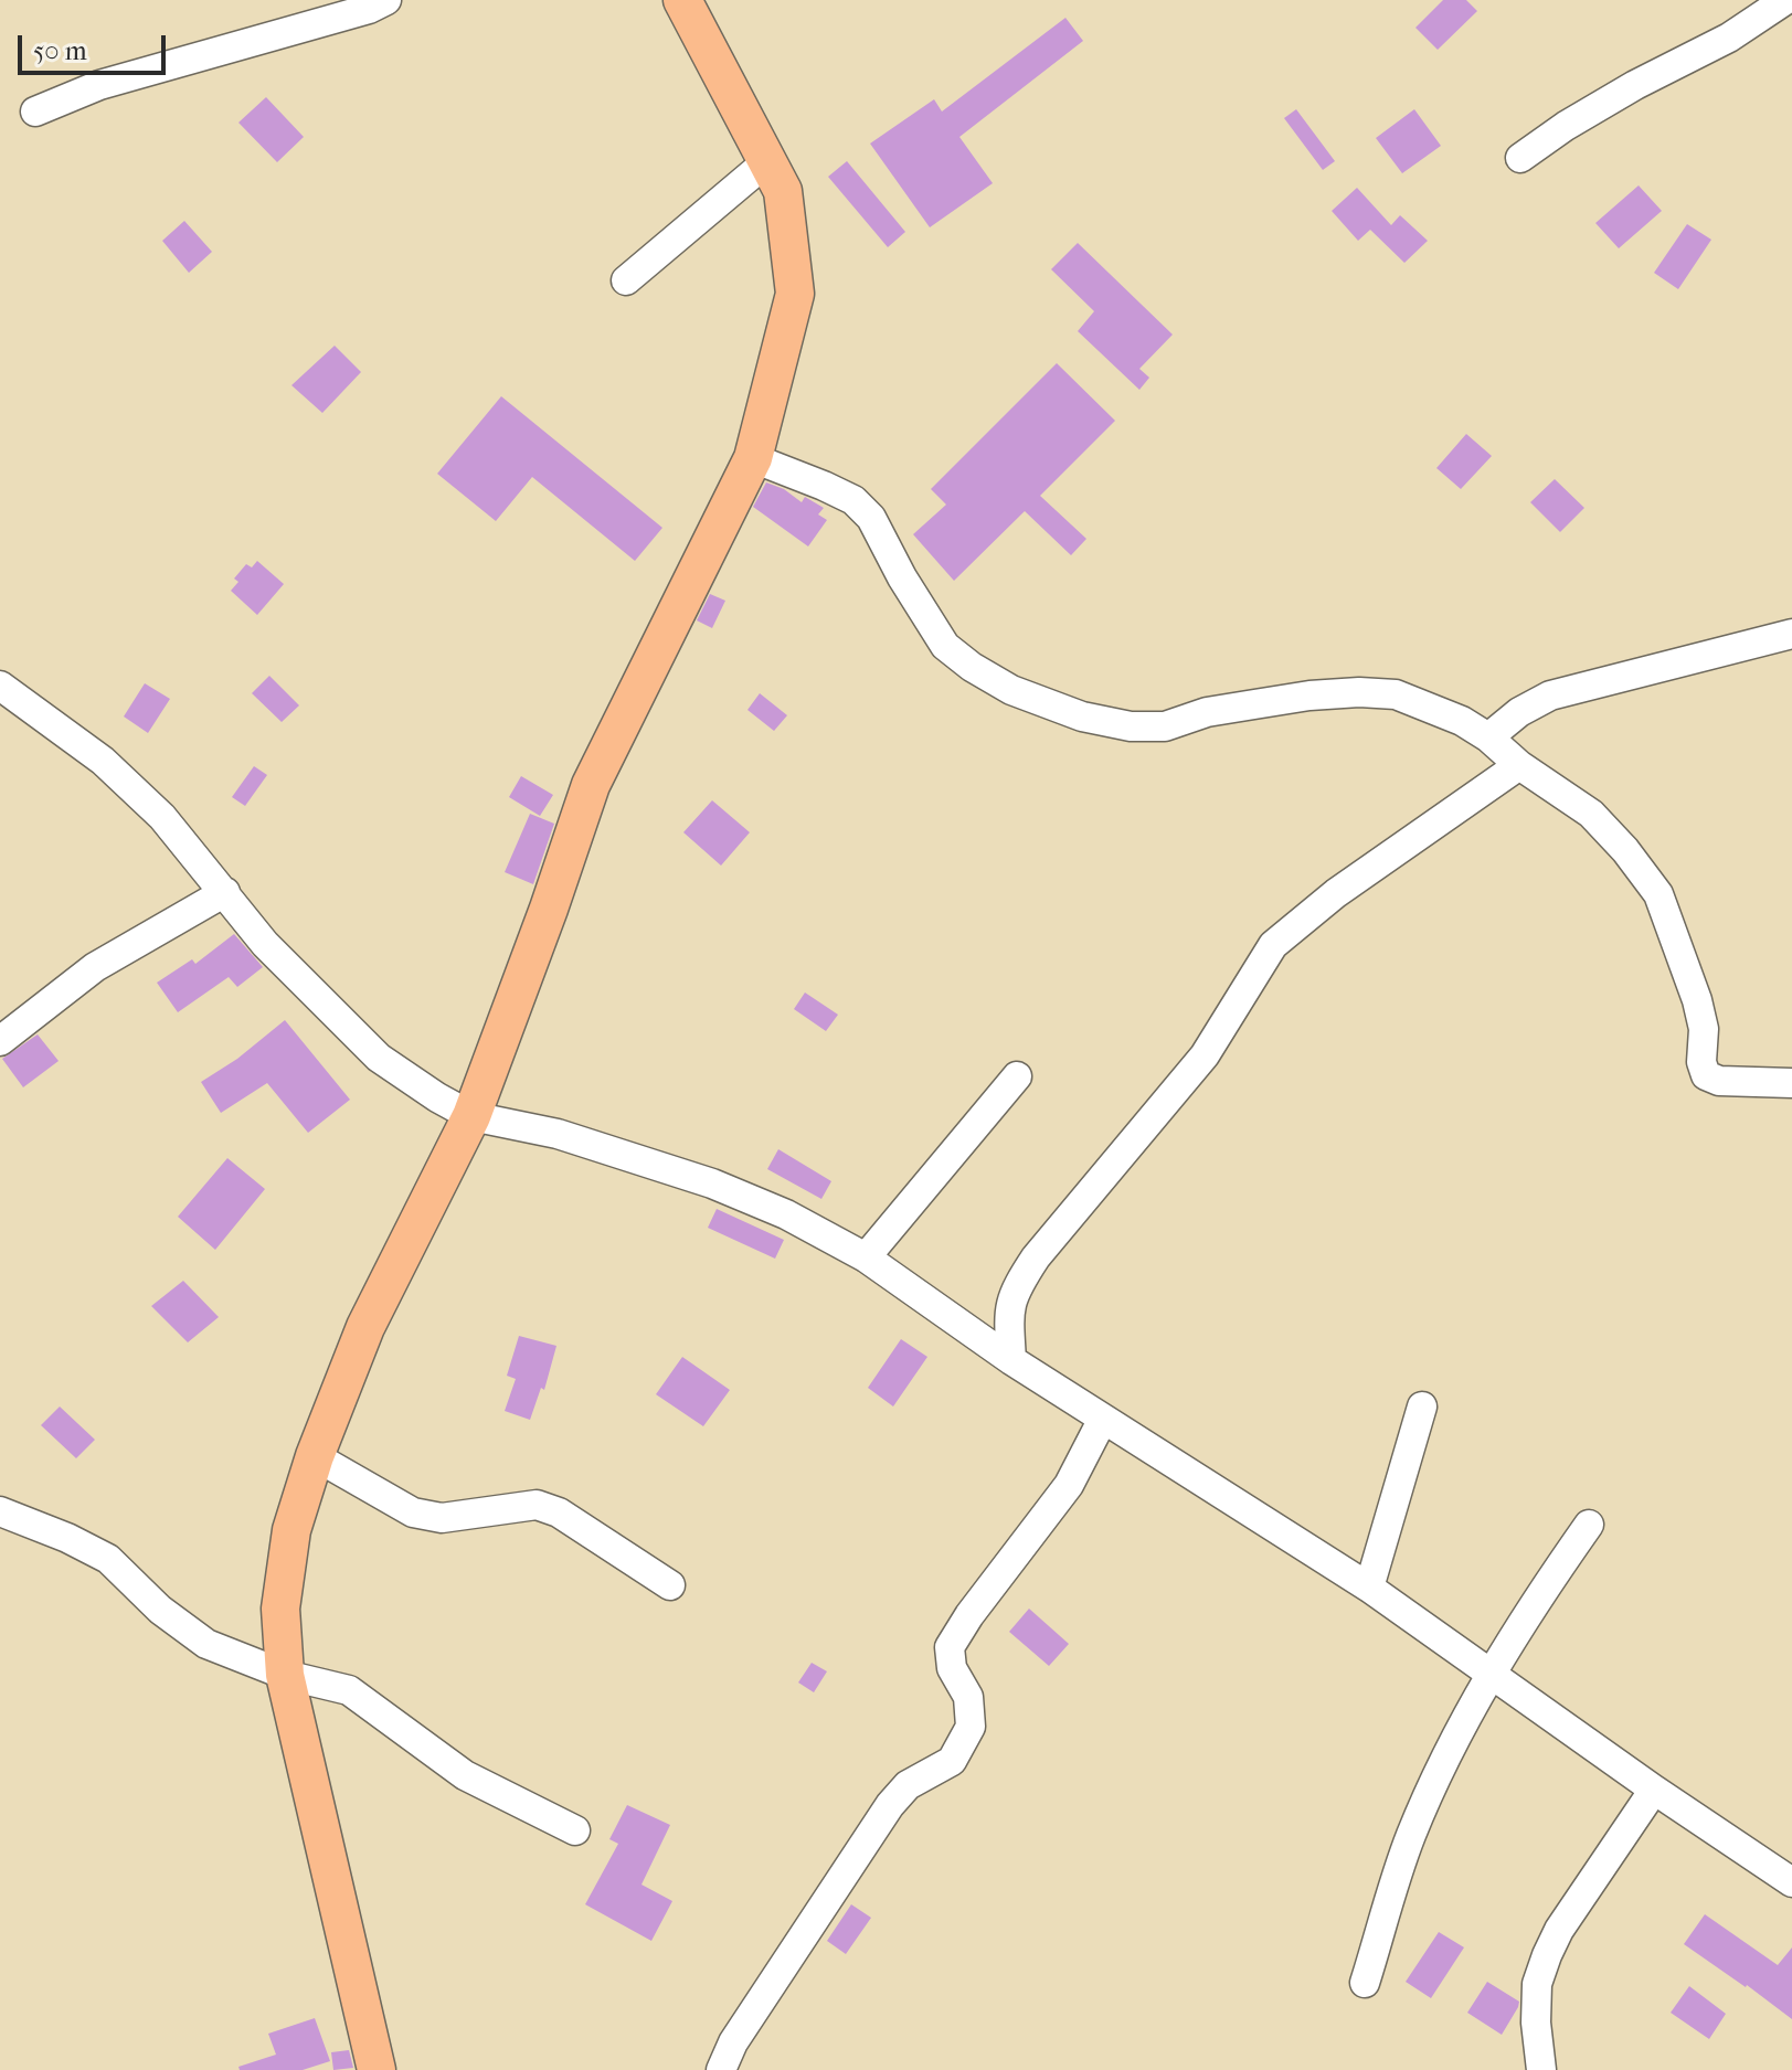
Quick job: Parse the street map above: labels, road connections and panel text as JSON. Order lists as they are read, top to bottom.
{
  "scale_bar": "50 m"
}
